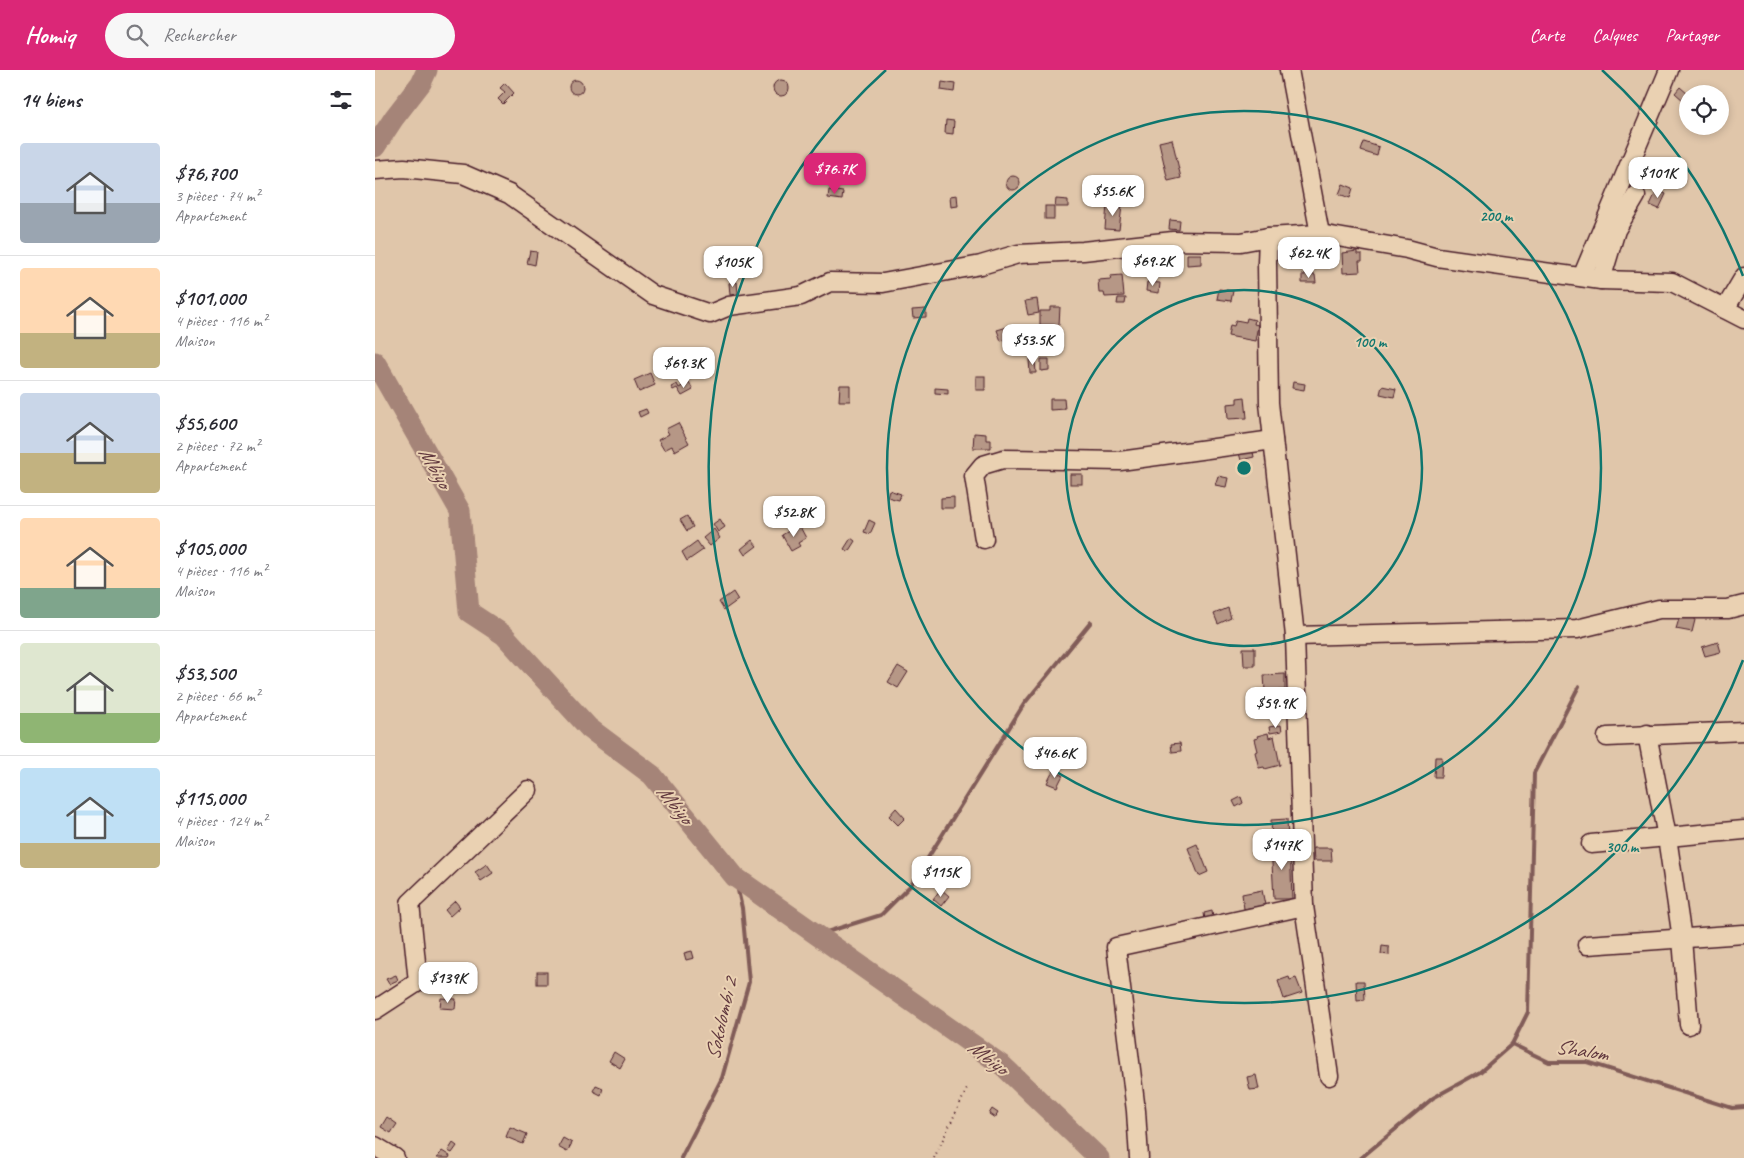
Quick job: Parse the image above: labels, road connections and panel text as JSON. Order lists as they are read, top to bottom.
{
  "water": ["Mbiyo", "Sokolombi 2", "Shalom"],
  "page": {
    "header": "Homiq",
    "search": "Rechercher",
    "nav": ["Carte", "Calques", "Partager"],
    "heading": "14 biens",
    "list": [
      {
        "name": "$76,700",
        "note": "3 pièces · 74 m² · Appartement"
      },
      {
        "name": "$101,000",
        "note": "4 pièces · 116 m² · Maison"
      },
      {
        "name": "$55,600",
        "note": "2 pièces · 72 m² · Appartement"
      },
      {
        "name": "$105,000",
        "note": "4 pièces · 116 m² · Maison"
      },
      {
        "name": "$53,500",
        "note": "2 pièces · 66 m² · Appartement"
      },
      {
        "name": "$115,000",
        "note": "4 pièces · 124 m² · Maison"
      }
    ],
    "price": [
      "$76.7K",
      "$101K",
      "$55.6K",
      "$62.4K",
      "$69.2K",
      "$105K",
      "$53.5K",
      "$69.3K",
      "$52.8K",
      "$59.9K",
      "$46.6K",
      "$147K",
      "$115K",
      "$139K"
    ]
  },
  "rings": ["200 m", "100 m", "300 m"]
}
